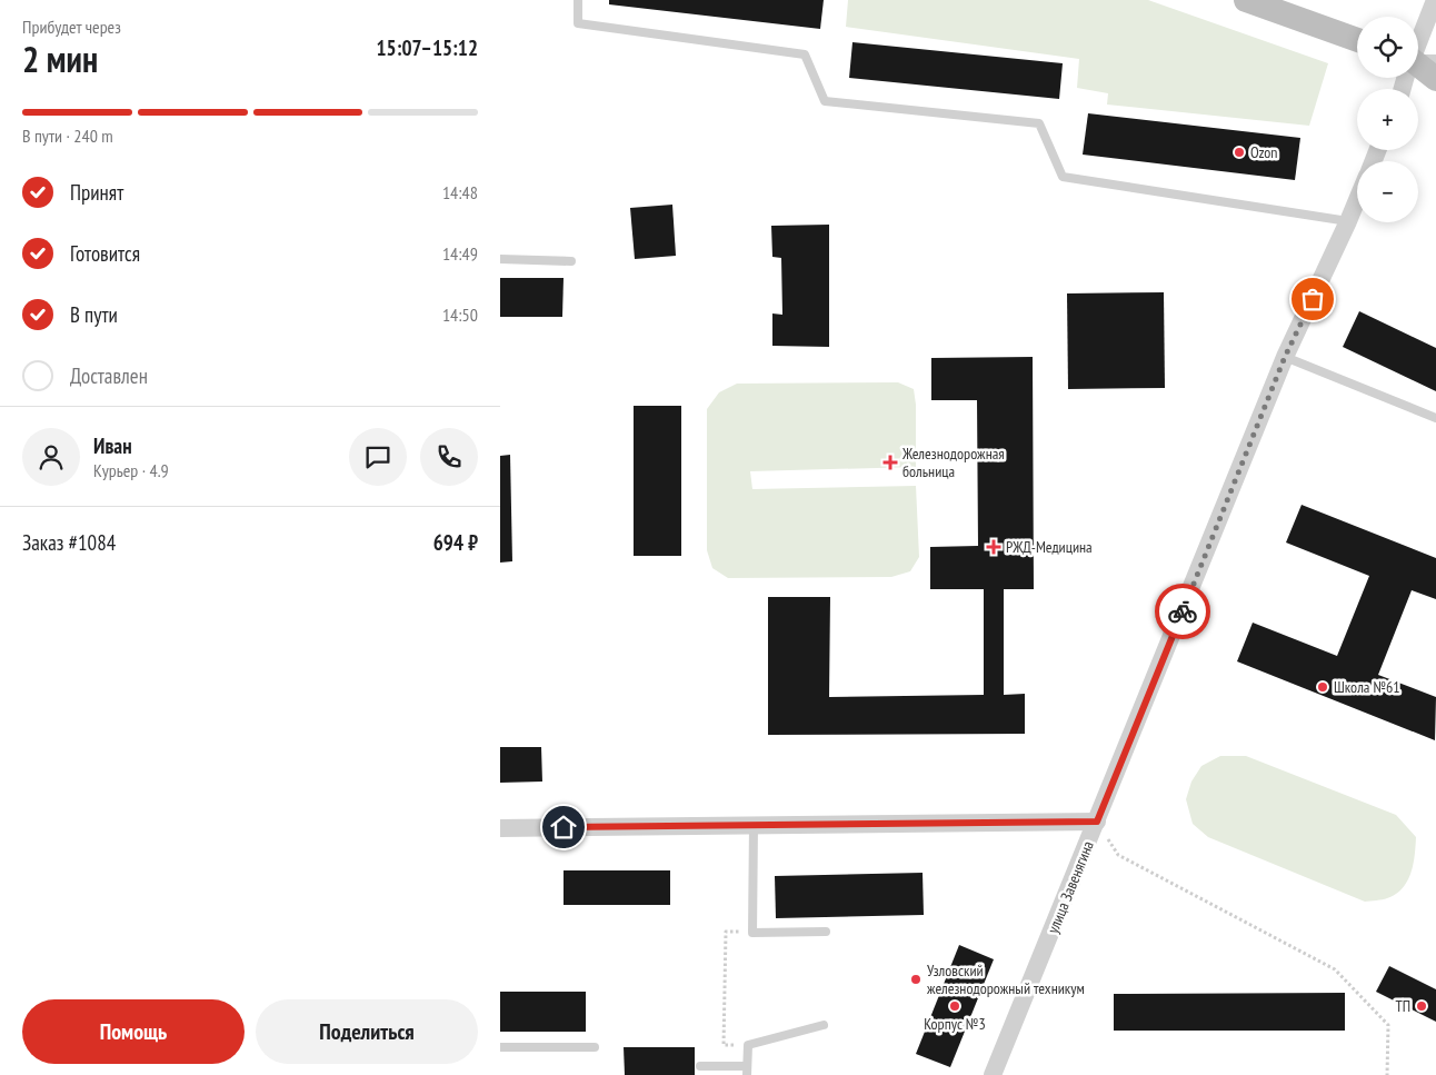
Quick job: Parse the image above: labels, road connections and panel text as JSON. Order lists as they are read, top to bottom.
{
  "streets": {
    "street": ["улица Завенягина"]
  },
  "places": {
    "other": [
      "Ozon",
      "Школа №61",
      "Узловский железнодорожный техникум",
      "Корпус №3",
      "ТП"
    ],
    "health": ["Железнодорожная больница", "РЖД-Медицина"]
  },
  "page": {
    "heading": ["2 мин", "Прибудет через", "15:07–15:12"],
    "panel": [
      "Иван",
      "Курьер · 4.9",
      "Заказ #1084",
      "694 ₽"
    ],
    "map_buttons": ["+", "−"],
    "bar": "В пути · 240 m",
    "list": [
      ["Принят", "14:48"],
      ["Готовится", "14:49"],
      ["В пути", "14:50"],
      "Доставлен"
    ],
    "buttons": ["Помощь", "Поделиться"]
  }
}
